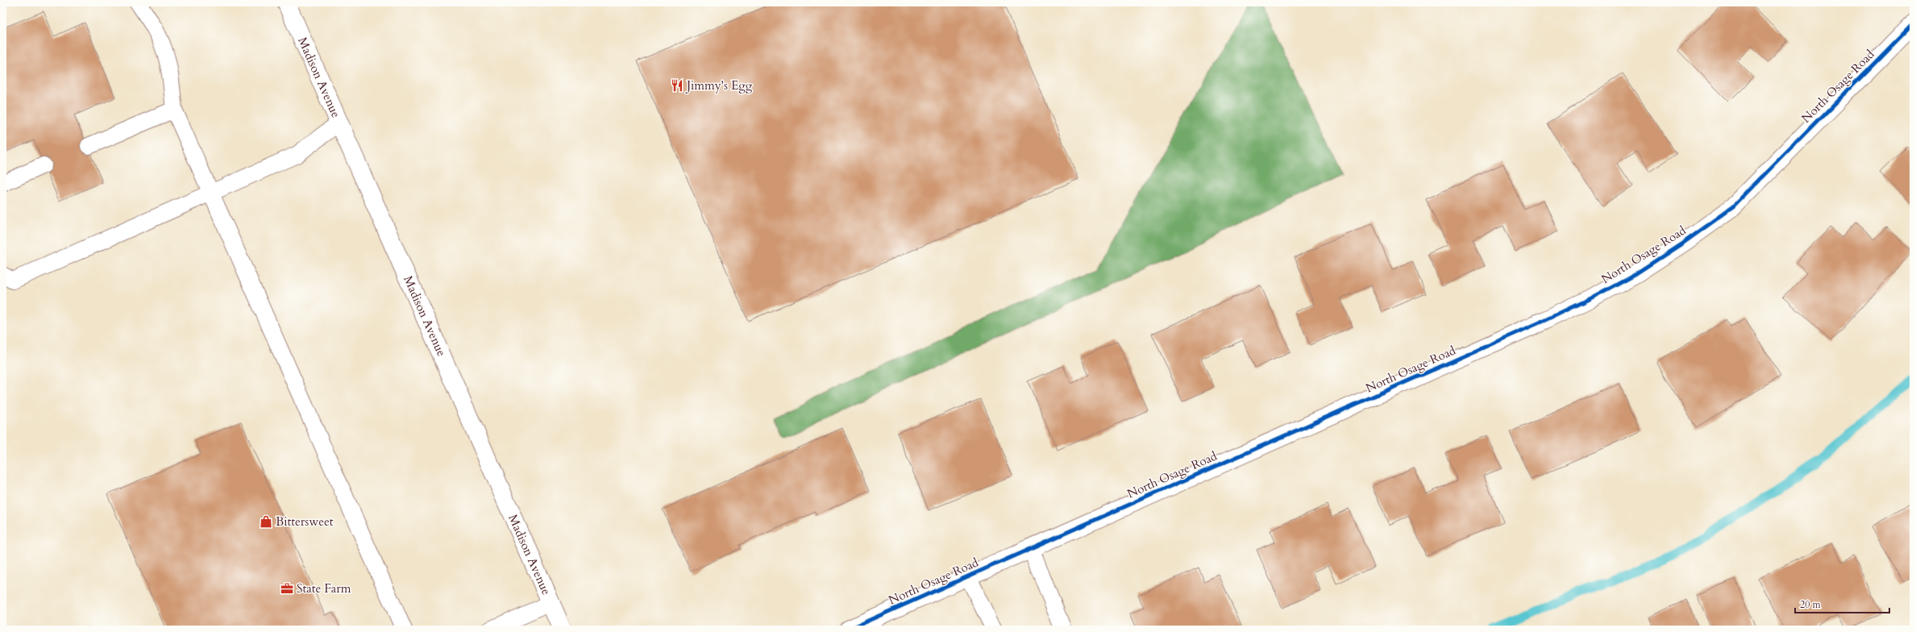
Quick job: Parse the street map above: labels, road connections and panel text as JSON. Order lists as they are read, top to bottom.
{
  "streets": {
    "street": ["Madison Avenue", "North Osage Road"]
  },
  "places": {
    "restaurant": ["Jimmy's Egg"],
    "shop": ["Bittersweet"],
    "office": ["State Farm"]
  },
  "scale_bar": "20 m"
}
